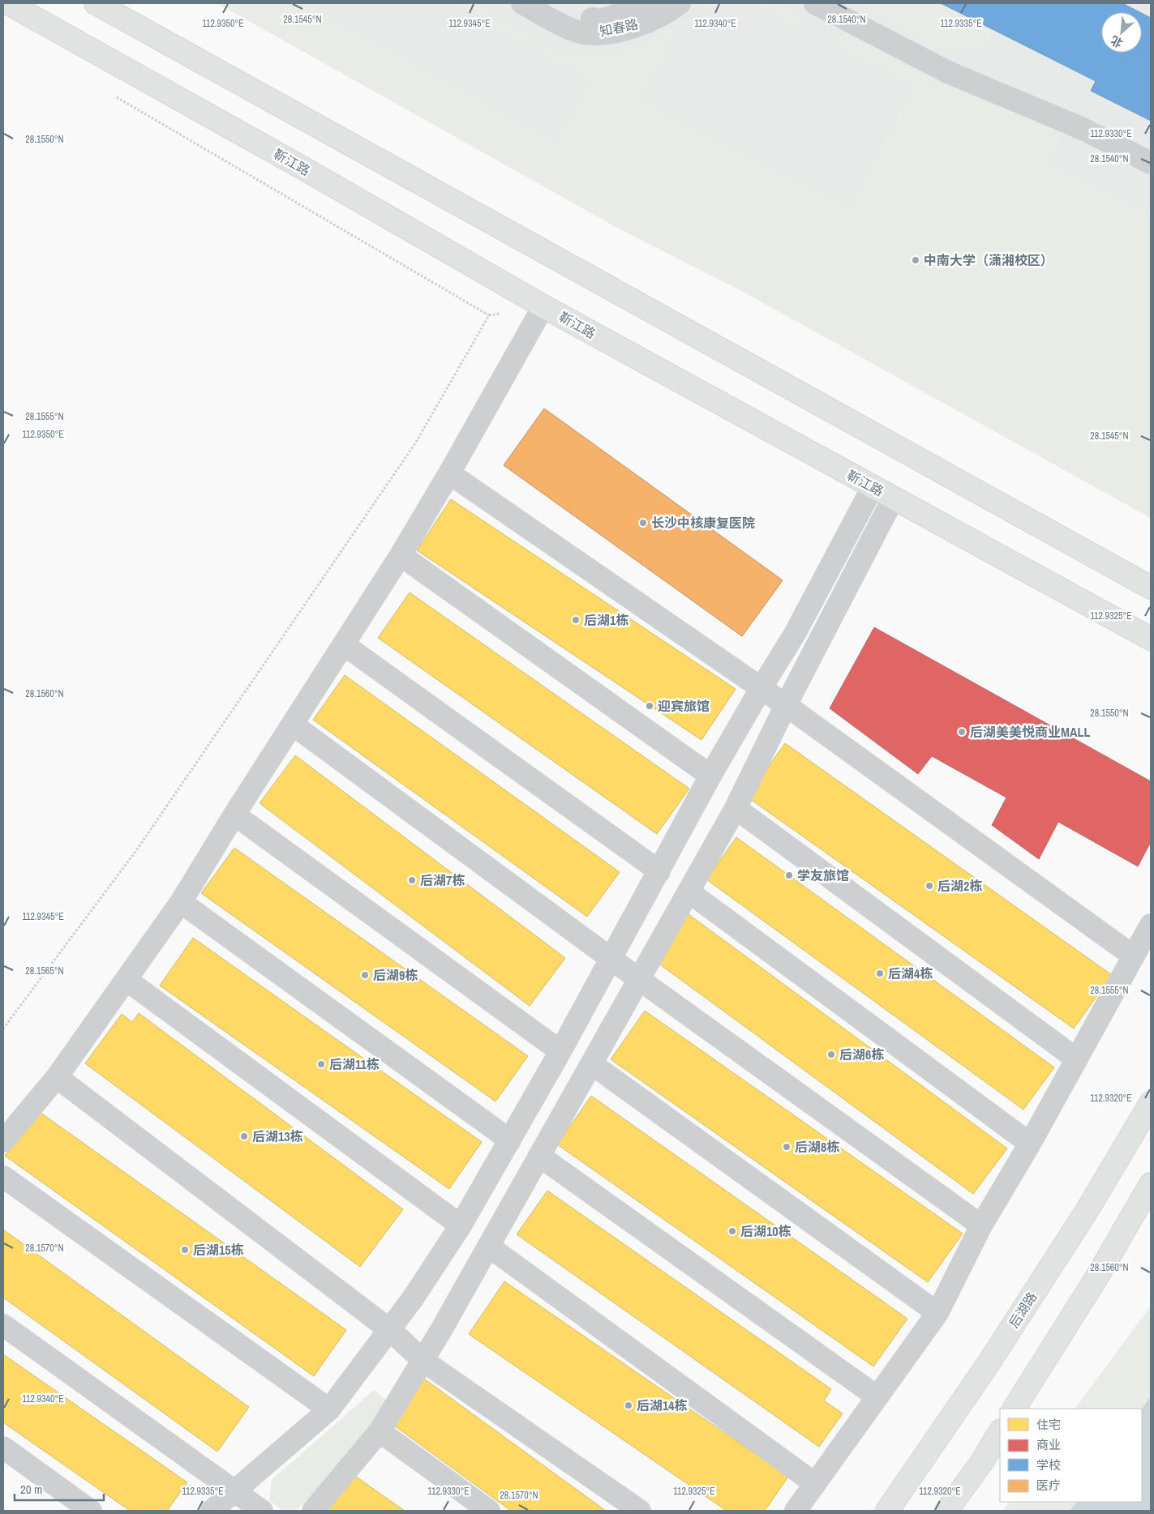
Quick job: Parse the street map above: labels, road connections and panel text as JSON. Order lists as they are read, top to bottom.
{
  "streets": {
    "main road": ["靳江路", "后湖路"],
    "street": ["知春路"]
  },
  "places": [
    "中南大学（潇湘校区）",
    "长沙中核康复医院",
    "后湖1栋",
    "迎宾旅馆",
    "后湖美美悦商业MALL",
    "学友旅馆",
    "后湖7栋",
    "后湖2栋",
    "后湖4栋",
    "后湖9栋",
    "后湖6栋",
    "后湖11栋",
    "后湖13栋",
    "后湖8栋",
    "后湖10栋",
    "后湖15栋",
    "后湖14栋"
  ],
  "legend": [
    "住宅",
    "商业",
    "学校",
    "医疗"
  ],
  "scale_bar": "20 m",
  "north": "bottom left",
  "coordinates": [
    "28.1545°N",
    "28.1540°N",
    "112.9350°E",
    "112.9345°E",
    "112.9340°E",
    "112.9335°E",
    "112.9330°E",
    "28.1550°N",
    "28.1555°N",
    "112.9325°E",
    "28.1560°N",
    "28.1565°N",
    "112.9320°E",
    "28.1570°N"
  ]
}
